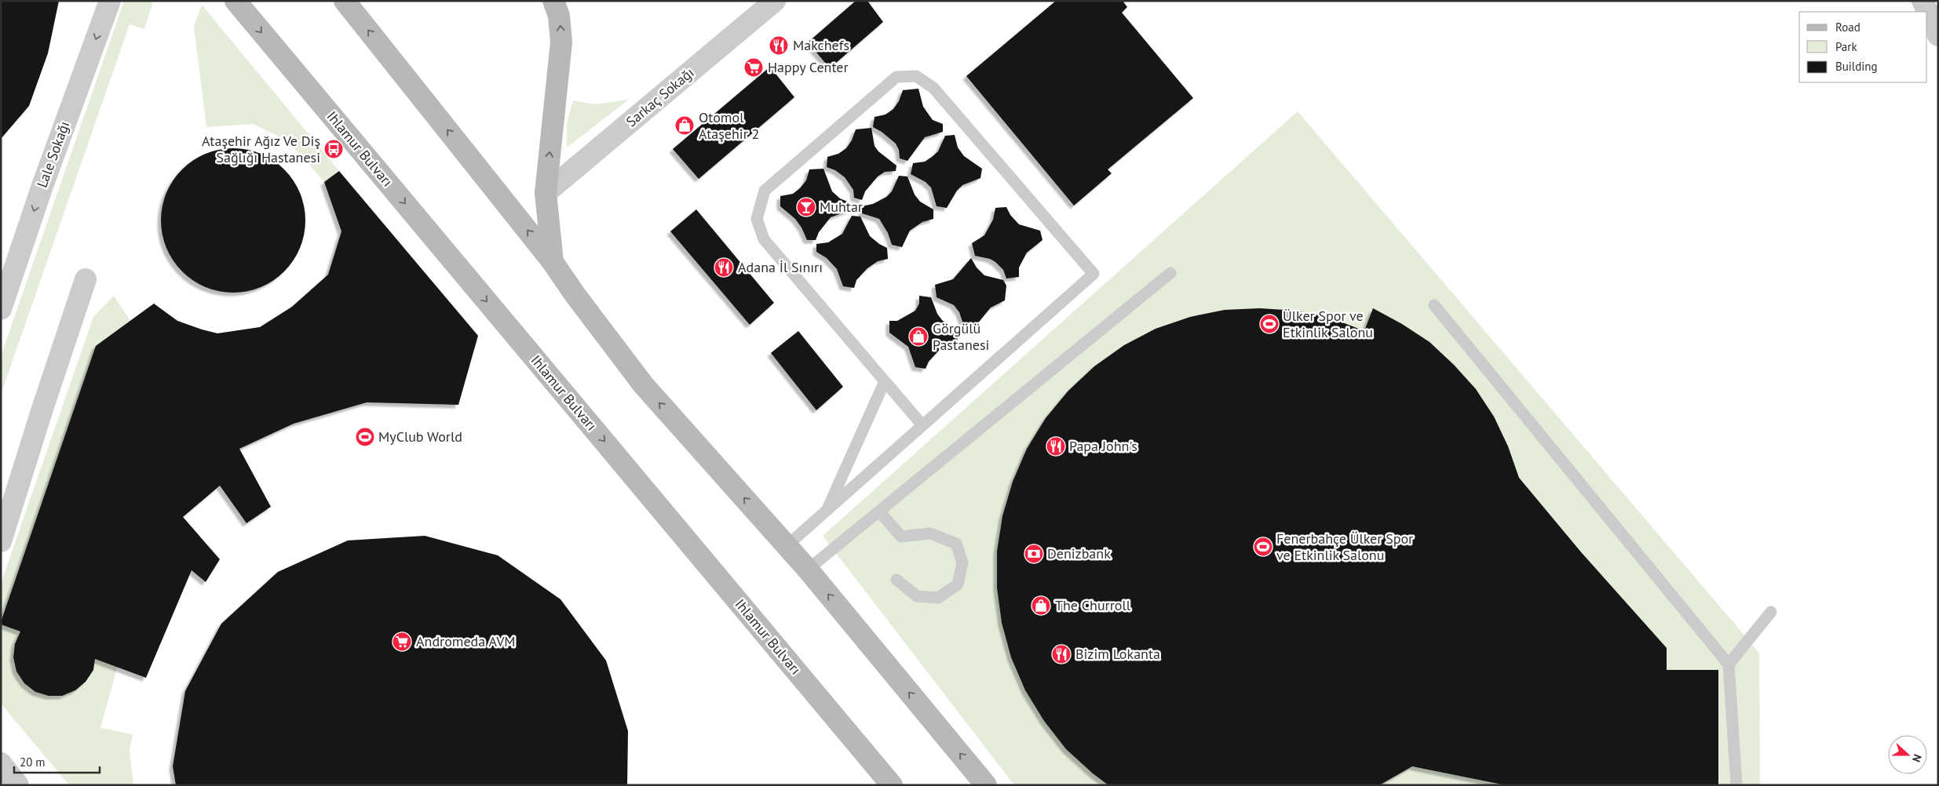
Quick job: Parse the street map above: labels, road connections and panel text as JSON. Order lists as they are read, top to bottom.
{
  "streets": {
    "main road": ["Ihlamur Bulvarı"],
    "street": ["Sarkaç Sokağı", "Lale Sokağı"]
  },
  "one_way": ["Lale Sokağı"],
  "places": {
    "restaurant": [
      "Makchefs",
      "Adana İl Sınırı",
      "Papa John's",
      "Bizim Lokanta"
    ],
    "supermarket": ["Happy Center", "Andromeda AVM"],
    "shop": ["Otomol Ataşehir 2", "Görgülü Pastanesi", "The Churroll"],
    "bus stop": ["Ataşehir Ağız Ve Diş Sağlığı Hastanesi"],
    "bar": ["Muhtar"],
    "sports": ["Ülker Spor ve Etkinlik Salonu", "MyClub World", "Fenerbahçe Ülker Spor ve Etkinlik Salonu"],
    "bank": ["Denizbank"]
  },
  "legend": ["Road", "Park", "Building"],
  "scale_bar": "20 m",
  "north": "right"
}
